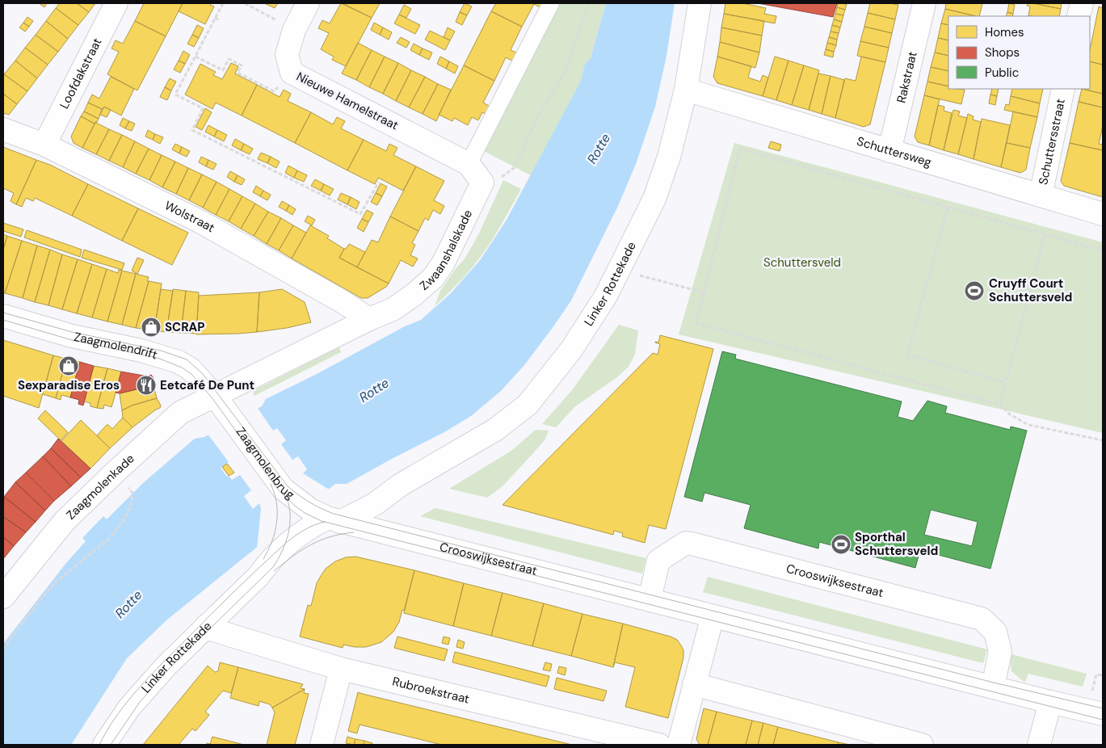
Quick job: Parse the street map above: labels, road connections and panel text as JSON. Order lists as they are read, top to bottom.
{
  "streets": {
    "street": [
      "Loofdakstraat",
      "Rakstraat",
      "Nieuwe Hamelstraat",
      "Schuttersstraat",
      "Schuttersweg",
      "Wolstraat",
      "Zwaanshalskade",
      "Linker Rottekade",
      "Zaagmolendrift",
      "Zaagmolenbrug",
      "Zaagmolenkade",
      "Crooswijksestraat",
      "Rubroekstraat"
    ]
  },
  "crossings": [
    ["Loofdakstraat", "Wolstraat"],
    ["Rakstraat", "Schuttersweg"],
    ["Nieuwe Hamelstraat", "Zwaanshalskade"],
    ["Schuttersstraat", "Schuttersweg"],
    ["Schuttersweg", "Linker Rottekade"],
    ["Wolstraat", "Zwaanshalskade"],
    ["Zwaanshalskade", "Zaagmolendrift"],
    ["Zwaanshalskade", "Zaagmolenbrug"],
    ["Zwaanshalskade", "Zaagmolenkade"],
    ["Linker Rottekade", "Zaagmolenbrug"],
    ["Linker Rottekade", "Crooswijksestraat"],
    ["Linker Rottekade", "Rubroekstraat"],
    ["Zaagmolendrift", "Zaagmolenbrug"],
    ["Zaagmolendrift", "Zaagmolenkade"],
    ["Zaagmolenbrug", "Zaagmolenkade"],
    ["Zaagmolenbrug", "Crooswijksestraat"]
  ],
  "water": ["Rotte"],
  "parks": ["Schuttersveld"],
  "places": {
    "sports": ["Cruyff Court Schuttersveld", "Sporthal Schuttersveld"],
    "shop": ["SCRAP", "Sexparadise Eros"],
    "restaurant": ["Eetcafé De Punt"]
  },
  "legend": ["Homes", "Shops", "Public"]
}
